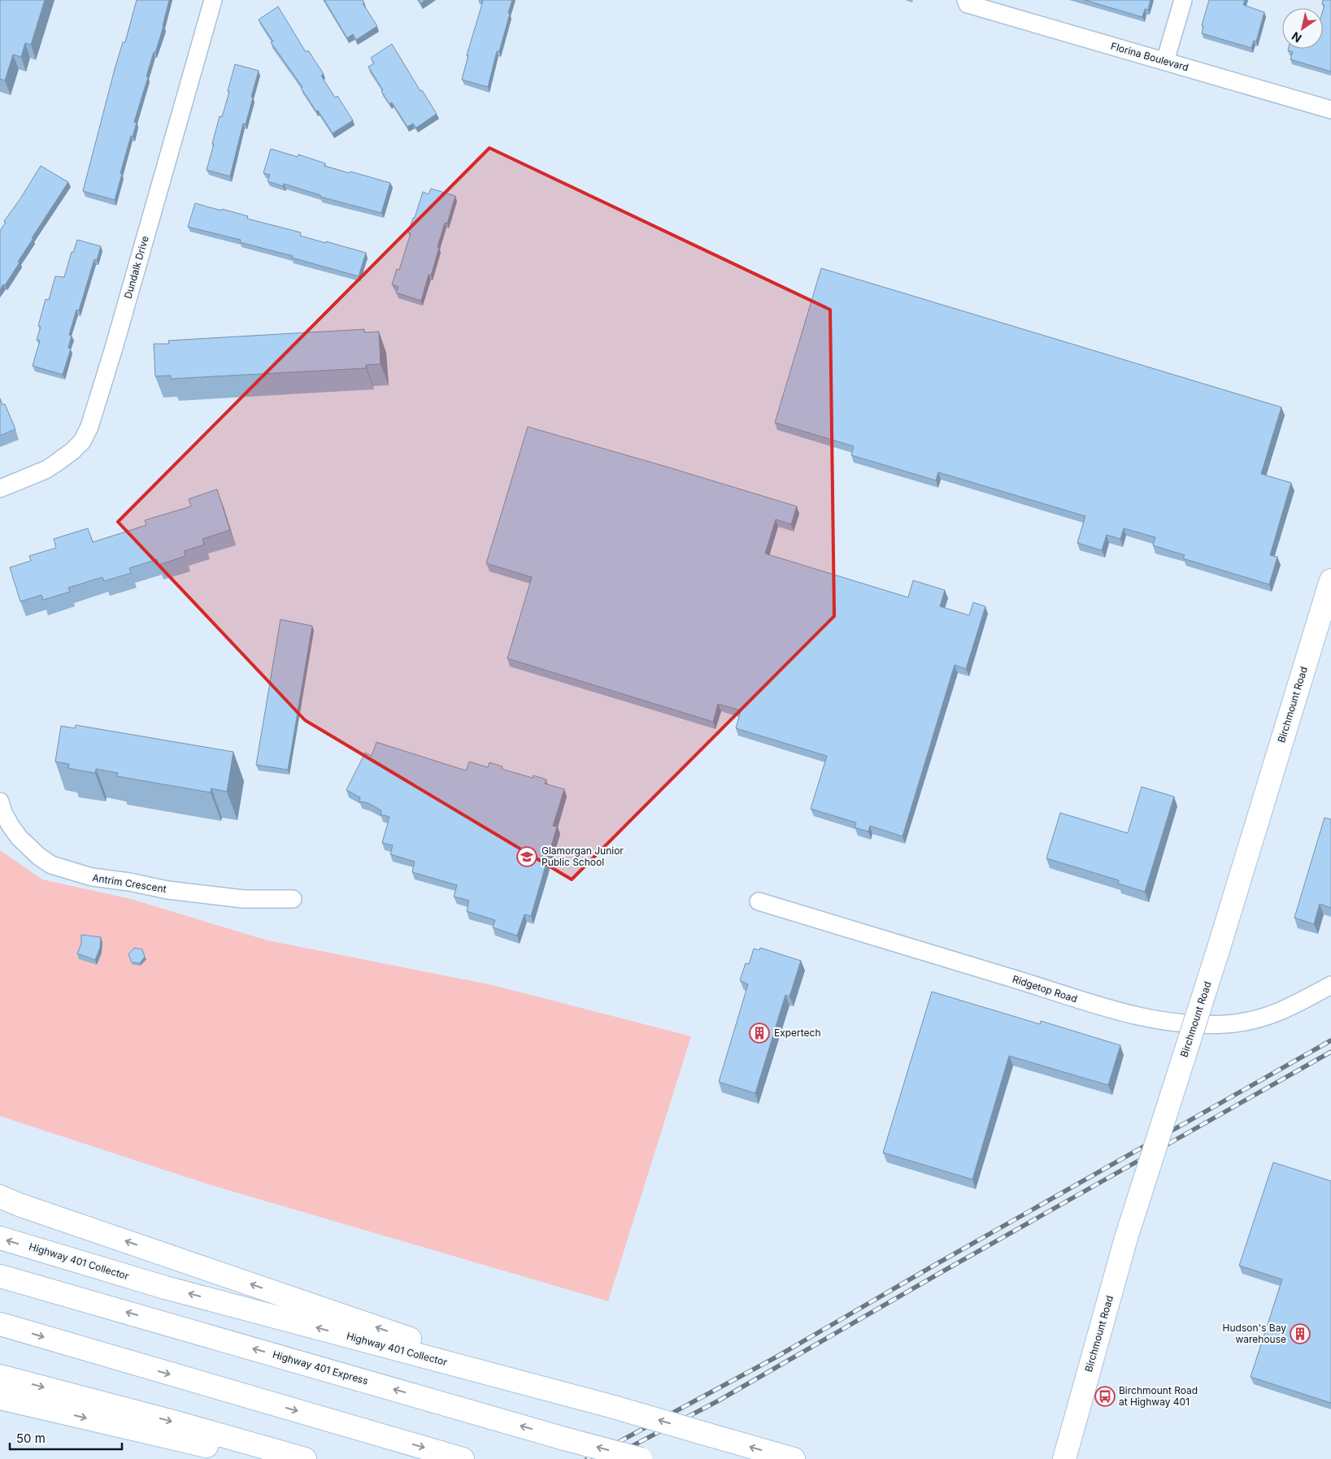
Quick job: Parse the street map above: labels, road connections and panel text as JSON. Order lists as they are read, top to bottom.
{
  "streets": {
    "main road": ["Birchmount Road", "Highway 401 Collector", "Highway 401 Express"],
    "street": [
      "Florina Boulevard",
      "Dundalk Drive",
      "Antrim Crescent",
      "Ridgetop Road"
    ]
  },
  "places": {
    "school or university": ["Glamorgan Junior Public School"],
    "building": ["Expertech", "Hudson's Bay warehouse"],
    "bus stop": ["Birchmount Road at Highway 401"]
  },
  "scale_bar": "50 m",
  "north": "bottom left"
}
